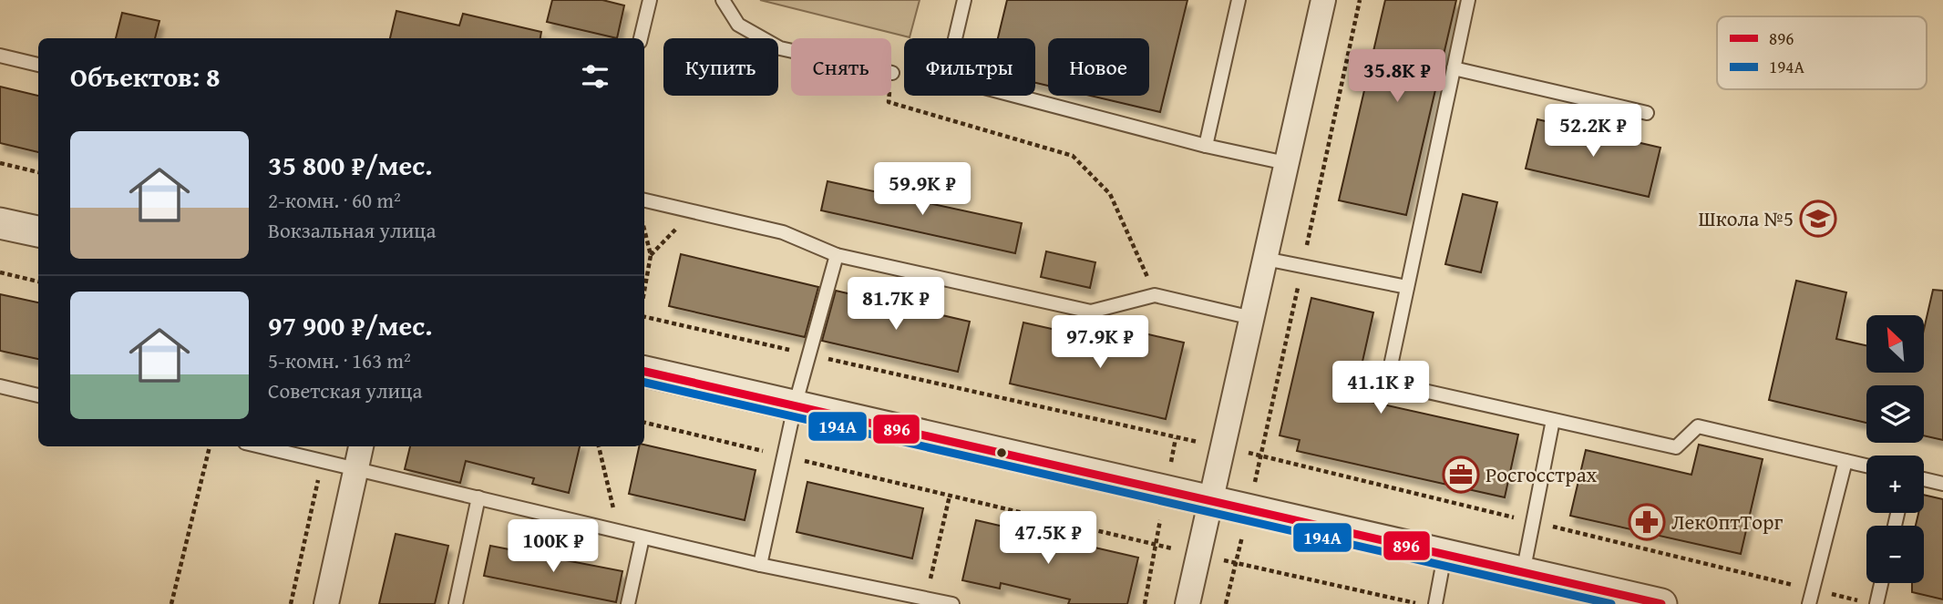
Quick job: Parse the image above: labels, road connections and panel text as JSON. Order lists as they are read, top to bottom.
{
  "places": {
    "school or university": ["Школа №5"],
    "office": ["Росгосстрах"],
    "pharmacy": ["ЛекОптТорг"]
  },
  "lines": ["transit line 896", "transit line 194А"],
  "legend": ["896", "194А"],
  "north": "top left",
  "page": {
    "chip": [
      "Купить",
      "Снять",
      "Фильтры",
      "Новое"
    ],
    "heading": "Объектов: 8",
    "price": [
      "35.8K ₽",
      "52.2K ₽",
      "59.9K ₽",
      "81.7K ₽",
      "97.9K ₽",
      "41.1K ₽",
      "47.5K ₽",
      "100K ₽"
    ],
    "list": [
      {
        "name": "35 800 ₽/мес.",
        "note": "2-комн. · 60 m² · Вокзальная улица"
      },
      {
        "name": "97 900 ₽/мес.",
        "note": "5-комн. · 163 m² · Советская улица"
      }
    ],
    "map_buttons": ["+", "−"]
  }
}
